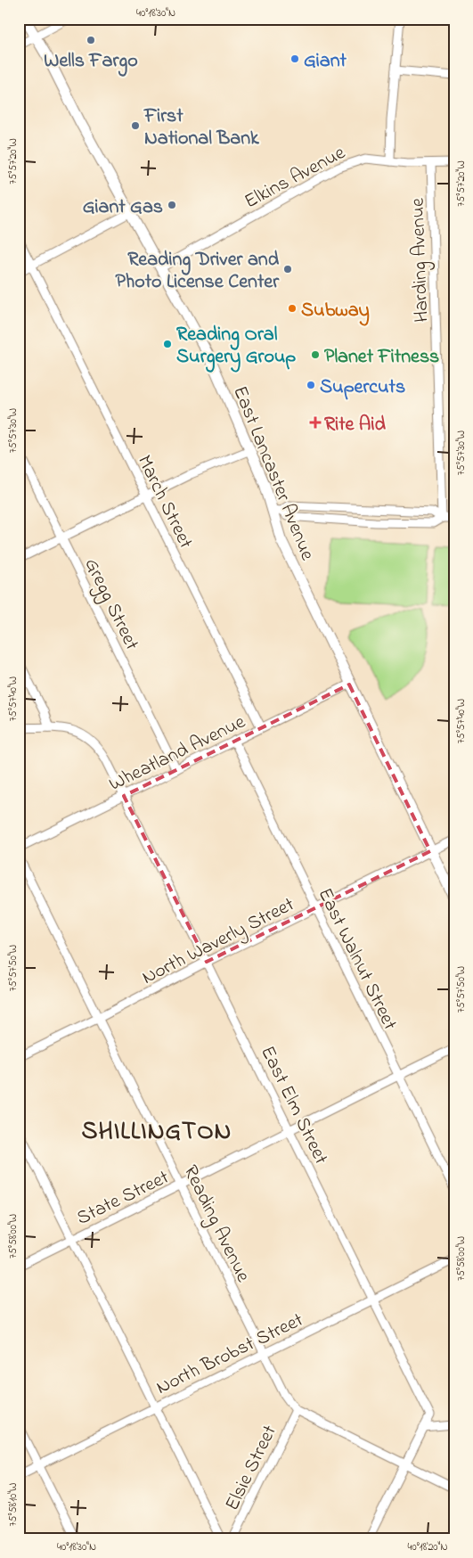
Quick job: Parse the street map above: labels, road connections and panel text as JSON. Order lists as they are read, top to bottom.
{
  "streets": {
    "main road": ["East Lancaster Avenue"],
    "street": [
      "Elkins Avenue",
      "Harding Avenue",
      "March Street",
      "Gregg Street",
      "Wheatland Avenue",
      "North Waverly Street",
      "East Walnut Street",
      "East Elm Street",
      "State Street",
      "Reading Avenue",
      "North Brobst Street",
      "Elsie Street"
    ]
  },
  "crossings": [
    ["Elkins Avenue", "Harding Avenue"],
    ["Elkins Avenue", "East Lancaster Avenue"],
    ["East Lancaster Avenue", "Wheatland Avenue"],
    ["East Lancaster Avenue", "North Waverly Street"],
    ["March Street", "Wheatland Avenue"],
    ["Gregg Street", "Wheatland Avenue"],
    ["Wheatland Avenue", "East Walnut Street"],
    ["Wheatland Avenue", "East Elm Street"],
    ["North Waverly Street", "East Walnut Street"],
    ["North Waverly Street", "East Elm Street"],
    ["North Waverly Street", "Reading Avenue"],
    ["East Walnut Street", "State Street"],
    ["East Elm Street", "State Street"],
    ["East Elm Street", "North Brobst Street"],
    ["State Street", "Reading Avenue"],
    ["Reading Avenue", "North Brobst Street"],
    ["Reading Avenue", "Elsie Street"]
  ],
  "districts": ["SHILLINGTON"],
  "places": {
    "other": [
      "Wells Fargo",
      "Giant",
      "First National Bank",
      "Giant Gas",
      "Reading Driver and Photo License Center",
      "Subway",
      "Reading Oral Surgery Group",
      "Planet Fitness",
      "Supercuts"
    ],
    "health": ["Rite Aid"]
  },
  "coordinates": [
    "40°18'30\"N",
    "75°57'20\"W",
    "75°57'30\"W",
    "75°57'40\"W",
    "75°57'50\"W",
    "75°58'00\"W",
    "75°58'10\"W",
    "40°18'20\"N"
  ]
}
